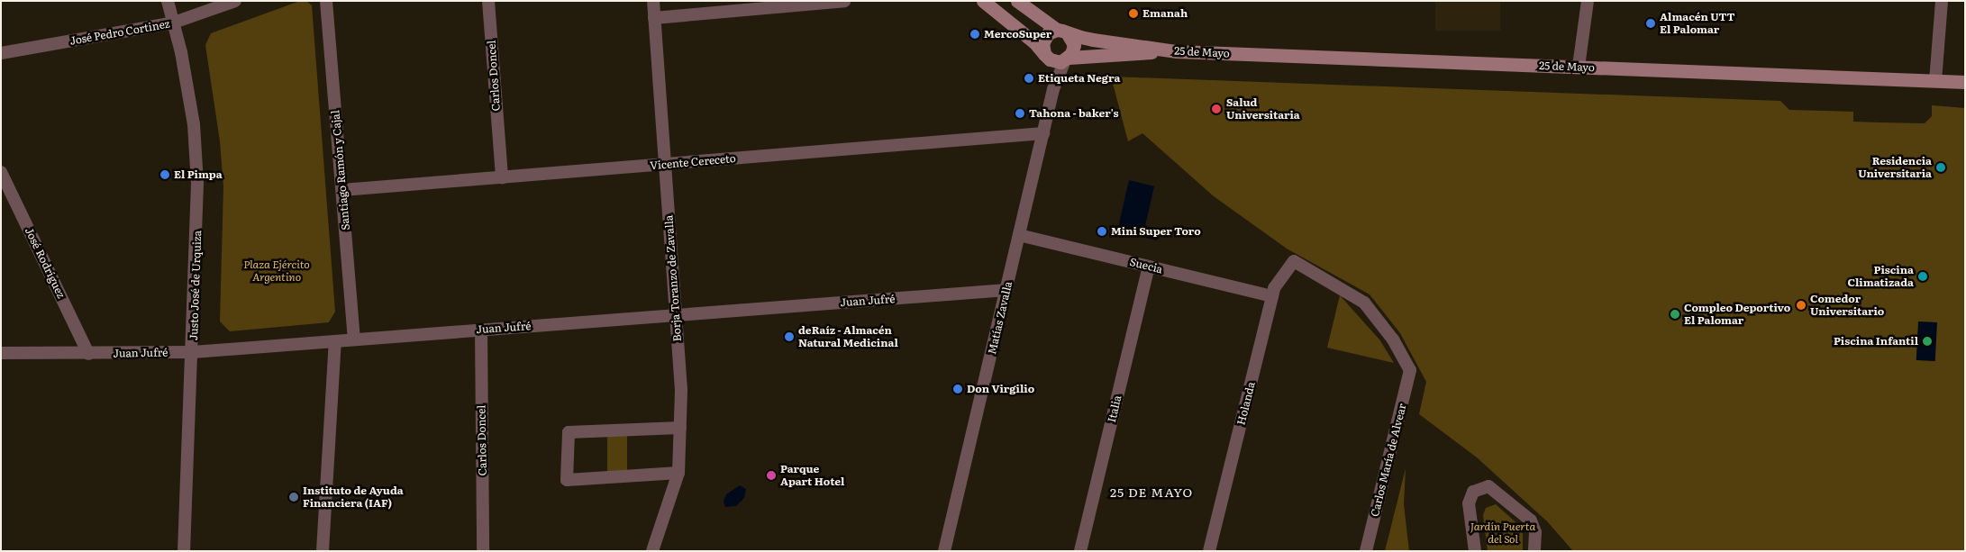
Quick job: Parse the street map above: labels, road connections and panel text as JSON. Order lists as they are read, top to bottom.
{
  "streets": {
    "street": [
      "José Pedro Cortinez",
      "25 de Mayo",
      "Carlos Doncel",
      "Vicente Cereceto",
      "Santiago Ramón y Cajal",
      "José Rodríguez",
      "Suecia",
      "Borja Toranzo de Zavalla",
      "Justo José de Urquiza",
      "Juan Jufré",
      "Matías Zavalla",
      "Holanda",
      "Italia",
      "Carlos María de Alvear"
    ]
  },
  "crossings": [
    ["José Pedro Cortinez", "Justo José de Urquiza"],
    ["25 de Mayo", "Matías Zavalla"],
    ["Carlos Doncel", "Vicente Cereceto"],
    ["Carlos Doncel", "Juan Jufré"],
    ["Vicente Cereceto", "Santiago Ramón y Cajal"],
    ["Vicente Cereceto", "Borja Toranzo de Zavalla"],
    ["Vicente Cereceto", "Matías Zavalla"],
    ["Santiago Ramón y Cajal", "Juan Jufré"],
    ["José Rodríguez", "Juan Jufré"],
    ["Suecia", "Matías Zavalla"],
    ["Suecia", "Holanda"],
    ["Suecia", "Italia"],
    ["Borja Toranzo de Zavalla", "Juan Jufré"],
    ["Justo José de Urquiza", "Juan Jufré"],
    ["Juan Jufré", "Matías Zavalla"],
    ["Holanda", "Carlos María de Alvear"]
  ],
  "districts": ["25 DE MAYO"],
  "parks": ["Plaza Ejército Argentino", "Jardín Puerta del Sol"],
  "places": [
    "Emanah",
    "Almacén UTT El Palomar",
    "MercoSuper",
    "Etiqueta Negra",
    "Salud Universitaria",
    "Tahona - baker's",
    "Residencia Universitaria",
    "El Pimpa",
    "Mini Super Toro",
    "Piscina Climatizada",
    "Comedor Universitario",
    "Compleo Deportivo El Palomar",
    "deRaíz - Almacén Natural Medicinal",
    "Piscina Infantil",
    "Don Virgilio",
    "Parque Apart Hotel",
    "Instituto de Ayuda Financiera (IAF)"
  ]
}
